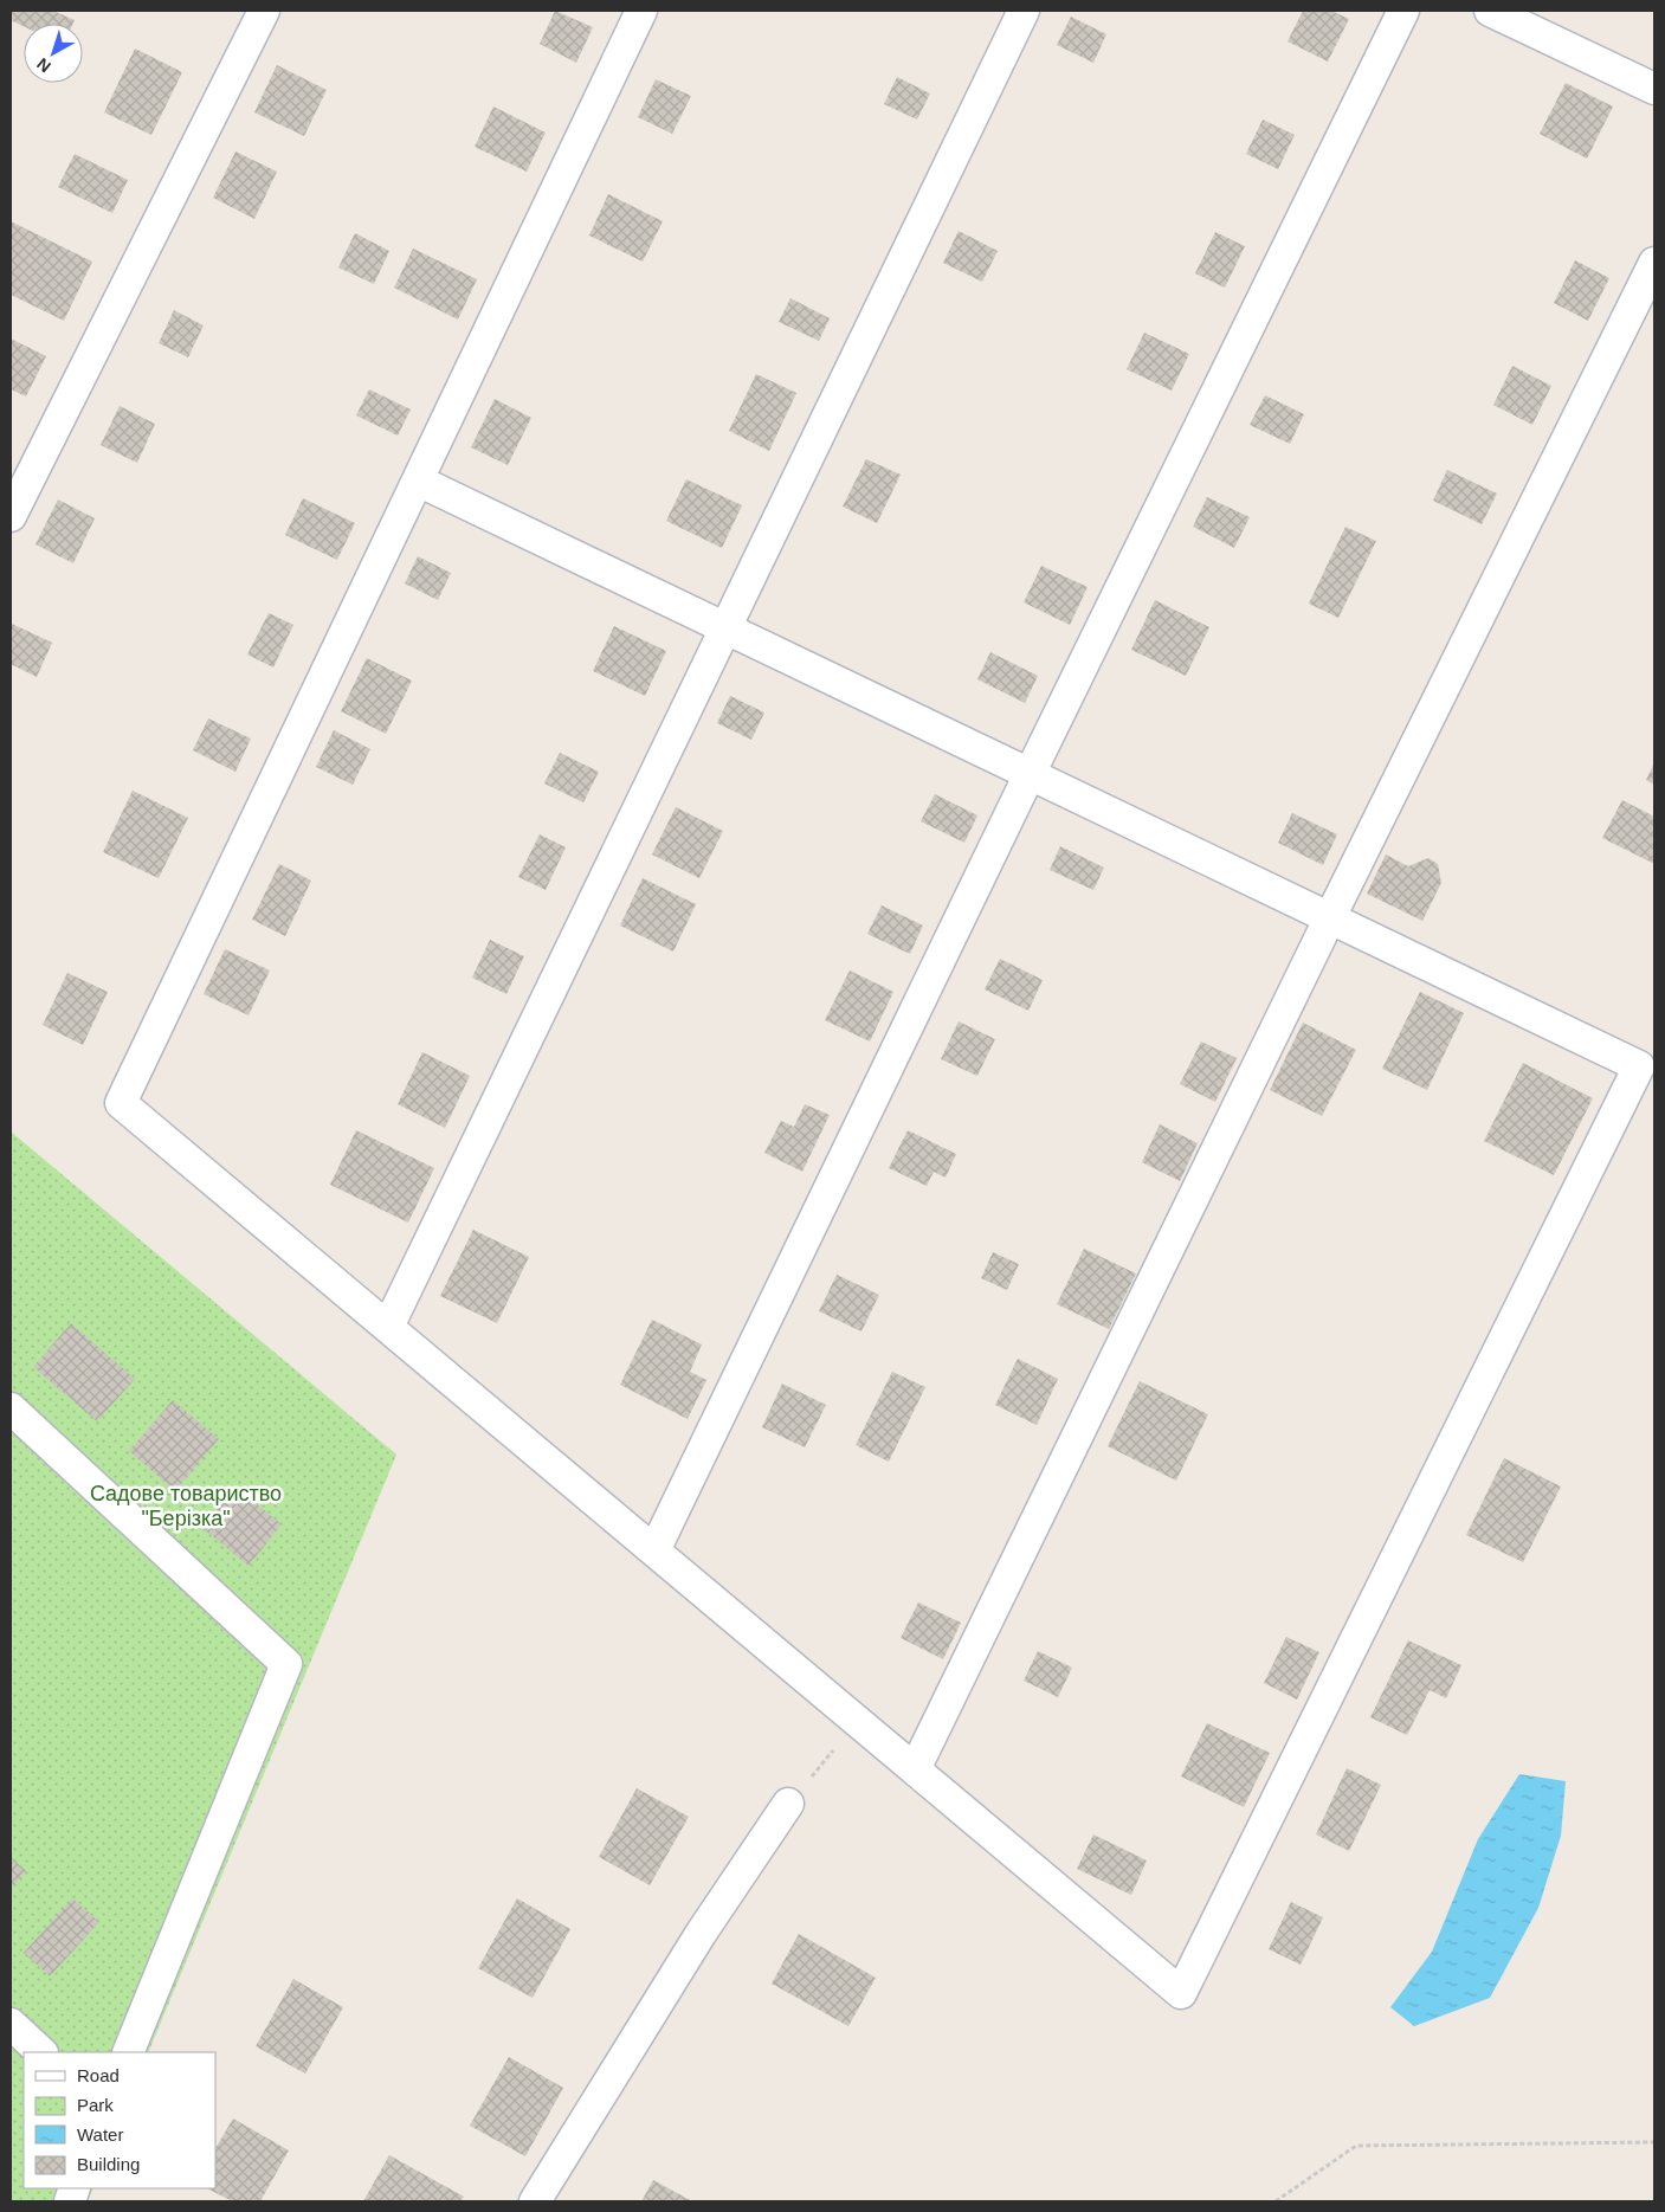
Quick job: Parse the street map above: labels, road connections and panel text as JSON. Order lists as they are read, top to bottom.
{
  "parks": ["Садове товариство \"Берізка\""],
  "legend": [
    "Road",
    "Park",
    "Water",
    "Building"
  ],
  "north": "bottom left"
}
